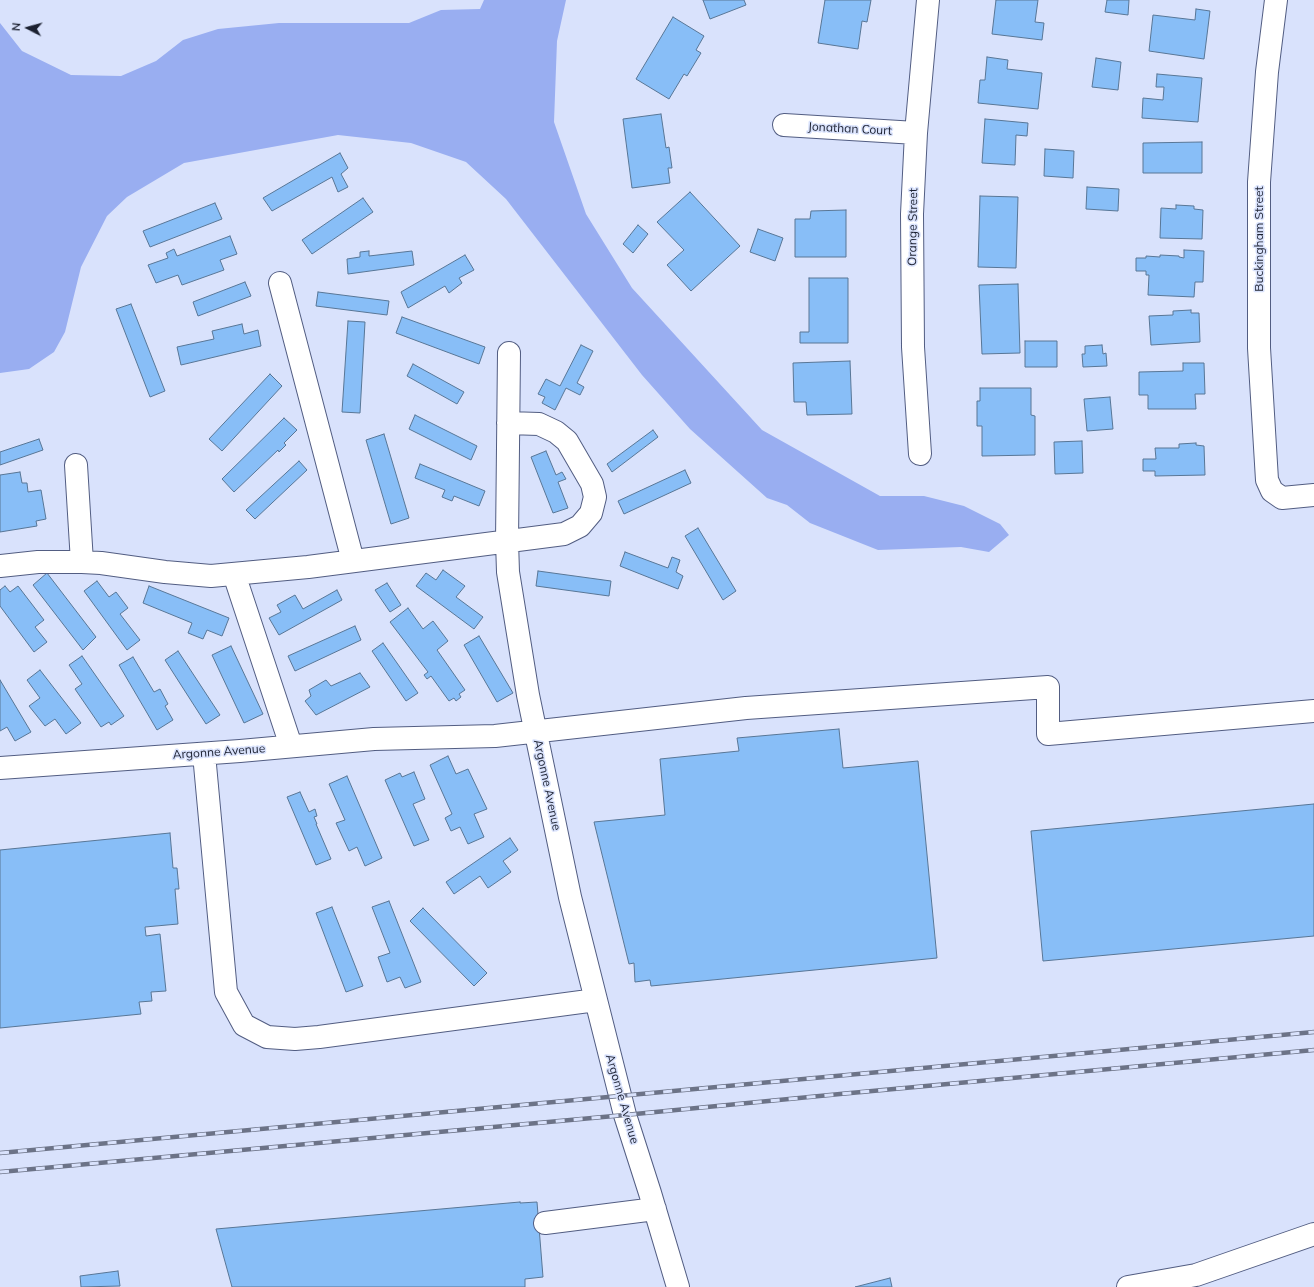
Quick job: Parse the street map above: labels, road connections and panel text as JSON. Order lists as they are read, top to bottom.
{
  "streets": {
    "street": [
      "Jonathan Court",
      "Orange Street",
      "Buckingham Street",
      "Argonne Avenue"
    ]
  },
  "crossings": [
    ["Jonathan Court", "Orange Street"]
  ],
  "north": "left"
}
